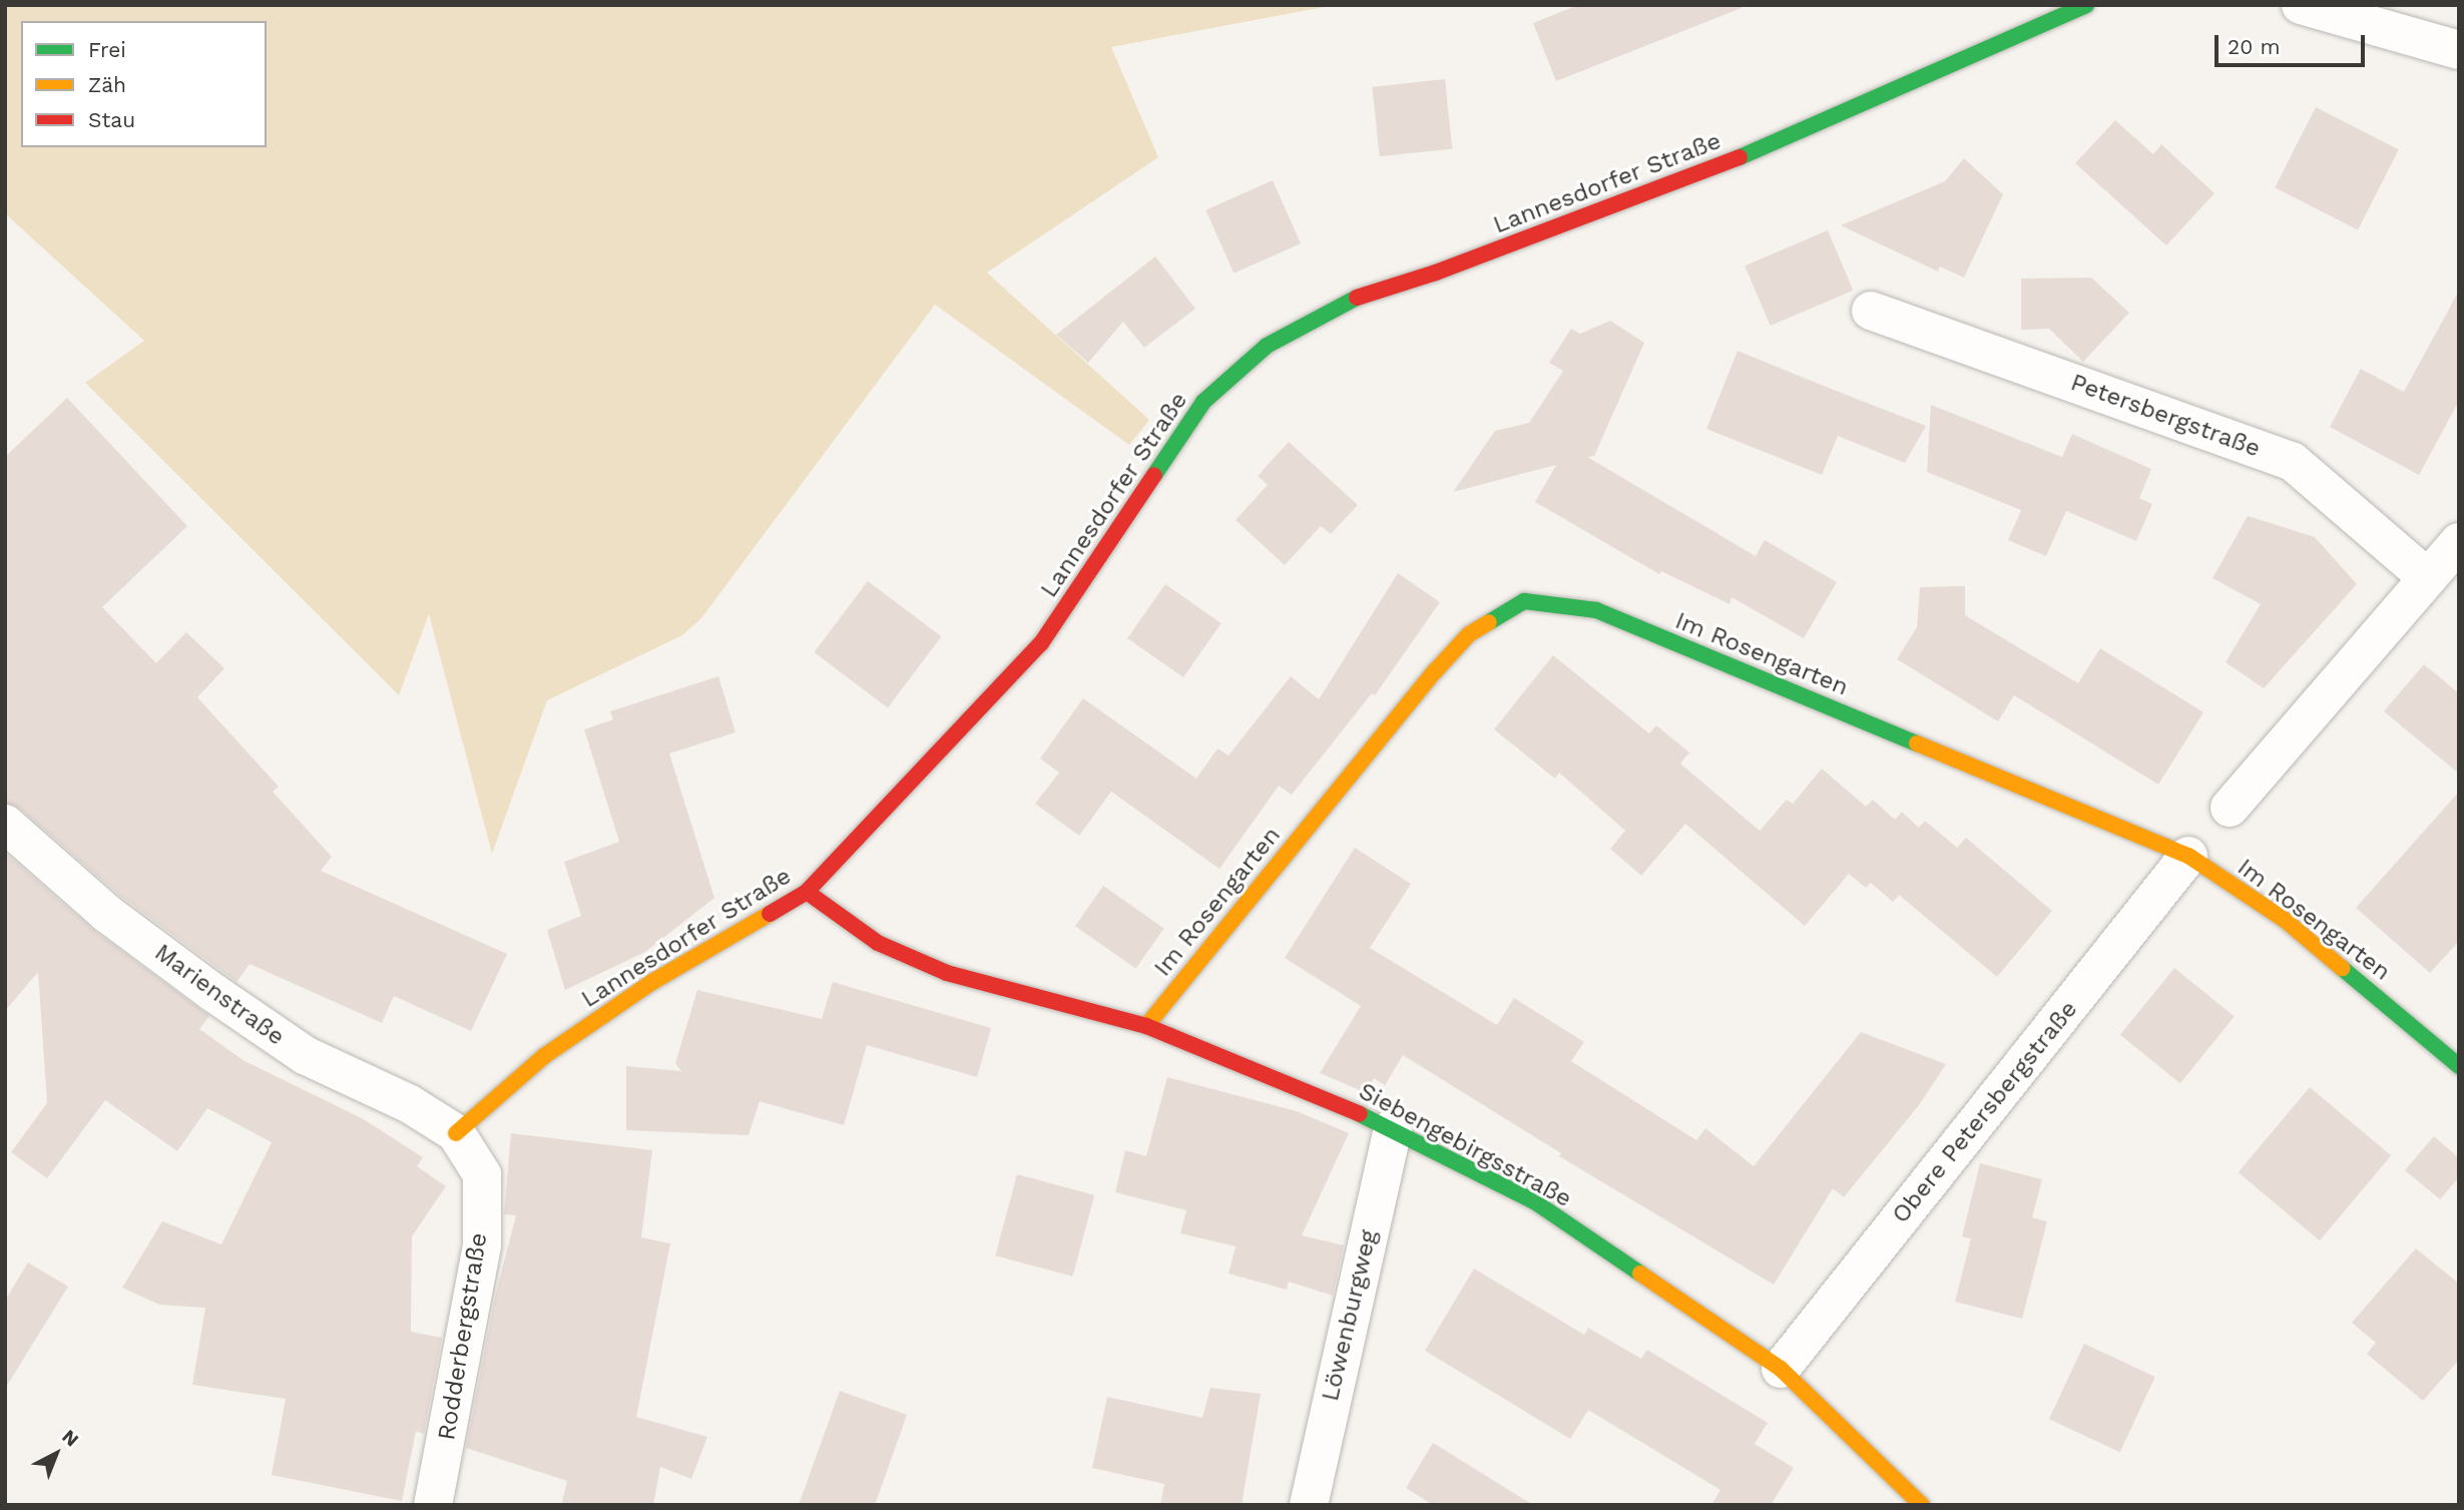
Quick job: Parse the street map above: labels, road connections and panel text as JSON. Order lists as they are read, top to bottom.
{
  "streets": {
    "street": [
      "Lannesdorfer Straße",
      "Petersbergstraße",
      "Im Rosengarten",
      "Marienstraße",
      "Obere Petersbergstraße",
      "Siebengebirgsstraße",
      "Löwenburgweg",
      "Rodderbergstraße"
    ]
  },
  "crossings": [
    ["Lannesdorfer Straße", "Marienstraße"],
    ["Lannesdorfer Straße", "Siebengebirgsstraße"],
    ["Lannesdorfer Straße", "Rodderbergstraße"],
    ["Im Rosengarten", "Obere Petersbergstraße"],
    ["Im Rosengarten", "Siebengebirgsstraße"],
    ["Marienstraße", "Rodderbergstraße"],
    ["Obere Petersbergstraße", "Siebengebirgsstraße"],
    ["Siebengebirgsstraße", "Löwenburgweg"]
  ],
  "legend": ["Frei", "Zäh", "Stau"],
  "scale_bar": "20 m",
  "north": "top right"
}
